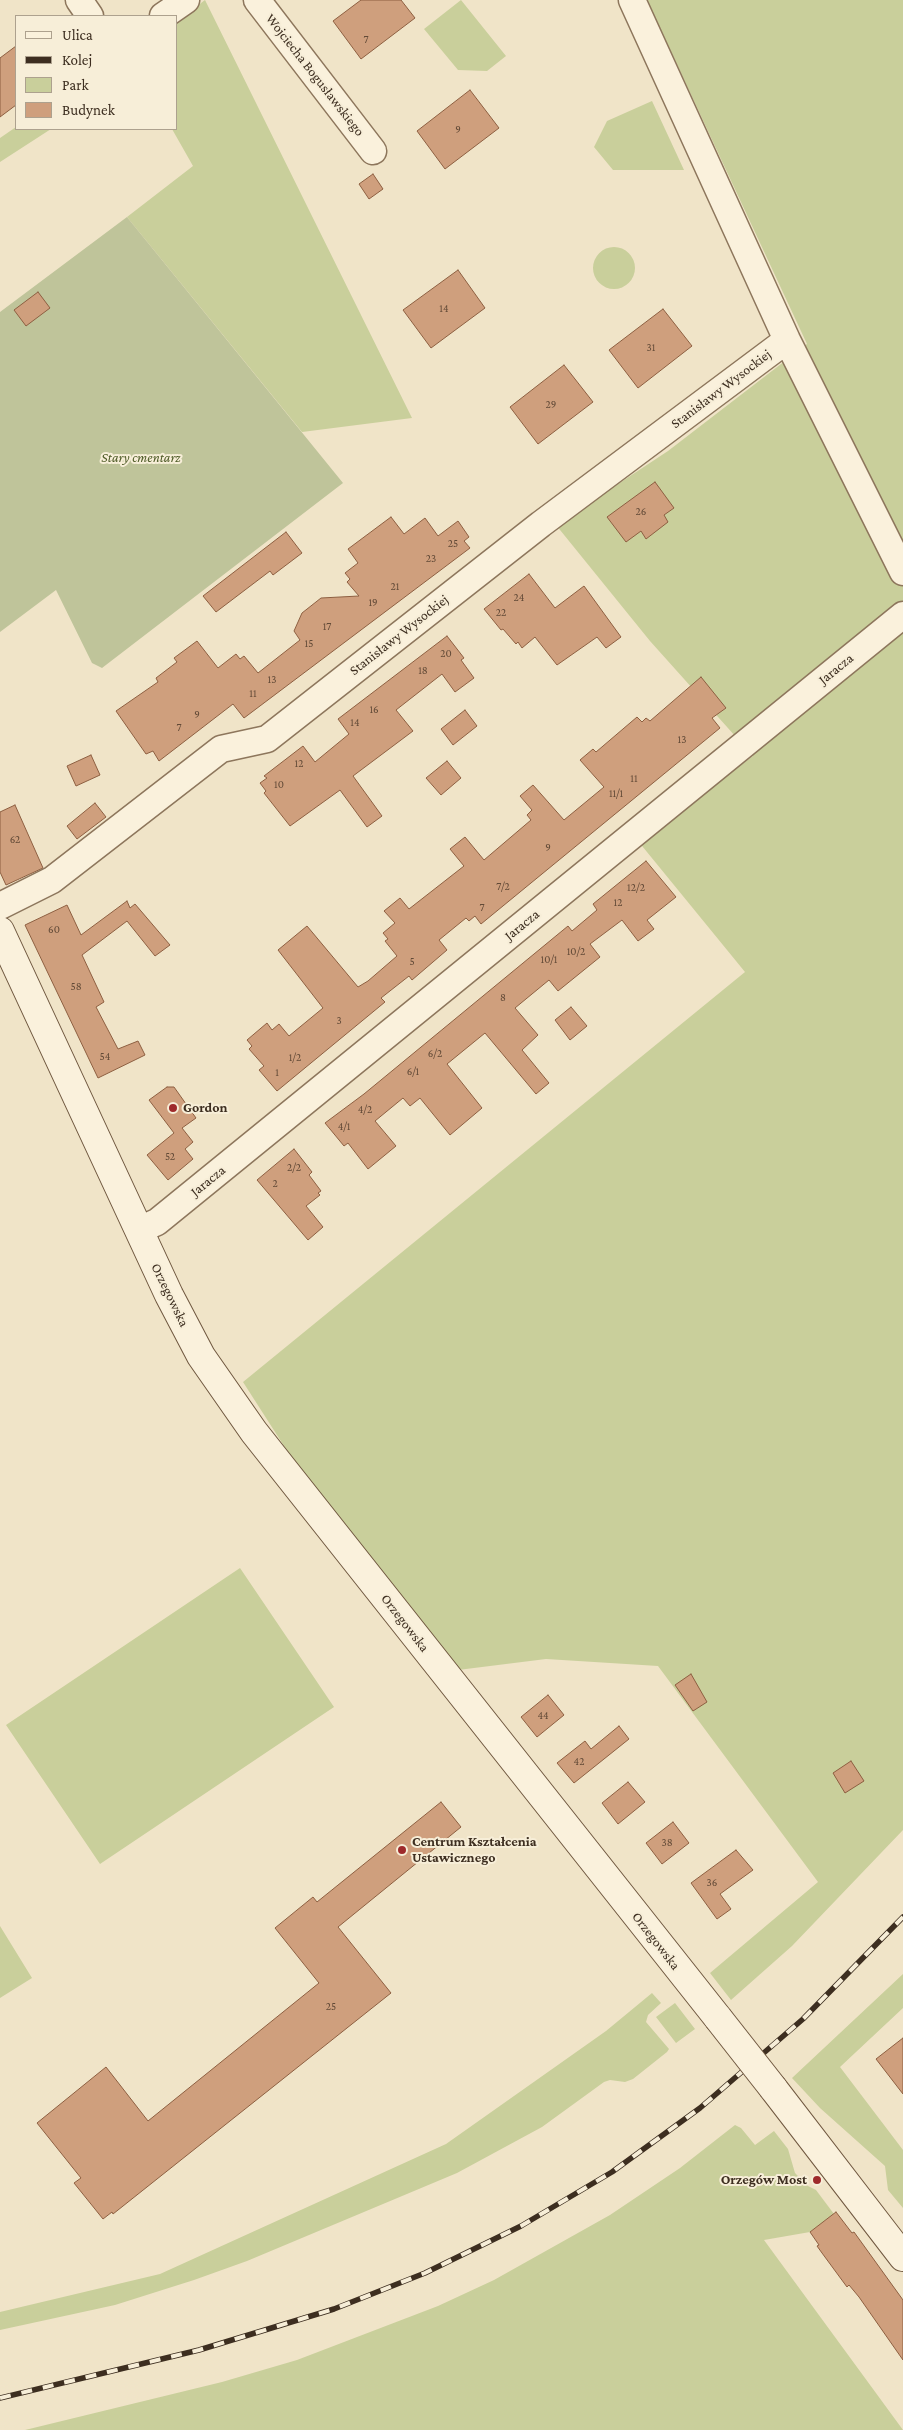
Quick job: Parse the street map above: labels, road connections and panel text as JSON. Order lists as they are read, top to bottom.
{
  "streets": {
    "street": [
      "Wojciecha Bogusławskiego",
      "Stanisławy Wysockiej",
      "Jaracza",
      "Orzegowska"
    ]
  },
  "crossings": [
    ["Jaracza", "Orzegowska"]
  ],
  "parks": ["Stary cmentarz"],
  "places": ["Gordon", "Centrum Kształcenia Ustawicznego", "Orzegów Most"],
  "house_numbers": [
    "7",
    "9",
    "14",
    "31",
    "29",
    "26",
    "25",
    "23",
    "21",
    "24",
    "19",
    "22",
    "17",
    "15",
    "20",
    "18",
    "13",
    "11",
    "16",
    "9",
    "14",
    "7",
    "13",
    "12",
    "11",
    "10",
    "11/1",
    "62",
    "9",
    "7/2",
    "12/2",
    "12",
    "7",
    "60",
    "10/2",
    "10/1",
    "5",
    "58",
    "8",
    "3",
    "6/2",
    "54",
    "1/2",
    "6/1",
    "1",
    "4/2",
    "4/1",
    "52",
    "2/2",
    "2",
    "44",
    "42",
    "38",
    "36",
    "25"
  ],
  "legend": [
    "Ulica",
    "Kolej",
    "Park",
    "Budynek"
  ]
}
